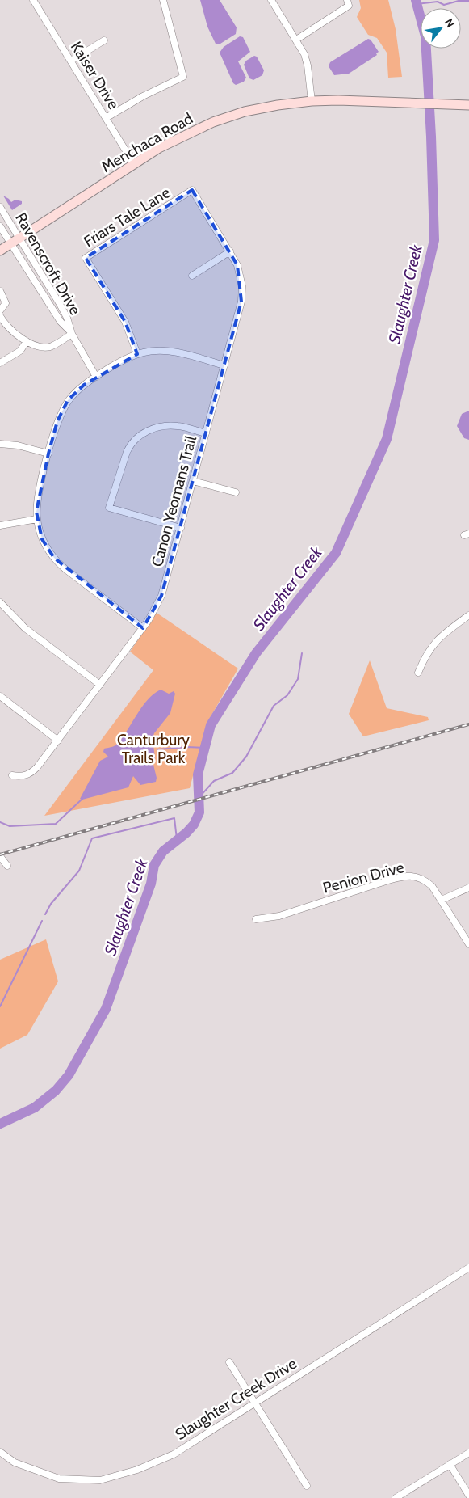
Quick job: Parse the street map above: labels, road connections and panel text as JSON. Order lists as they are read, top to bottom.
{
  "streets": {
    "main road": ["Menchaca Road"],
    "street": [
      "Kaiser Drive",
      "Friars Tale Lane",
      "Ravenscroft Drive",
      "Canon Yeomans Trail",
      "Penion Drive",
      "Slaughter Creek Drive"
    ]
  },
  "crossings": [
    ["Kaiser Drive", "Menchaca Road"],
    ["Menchaca Road", "Ravenscroft Drive"],
    ["Friars Tale Lane", "Canon Yeomans Trail"]
  ],
  "water": ["Slaughter Creek"],
  "parks": ["Canturbury Trails Park"],
  "north": "top right"
}
